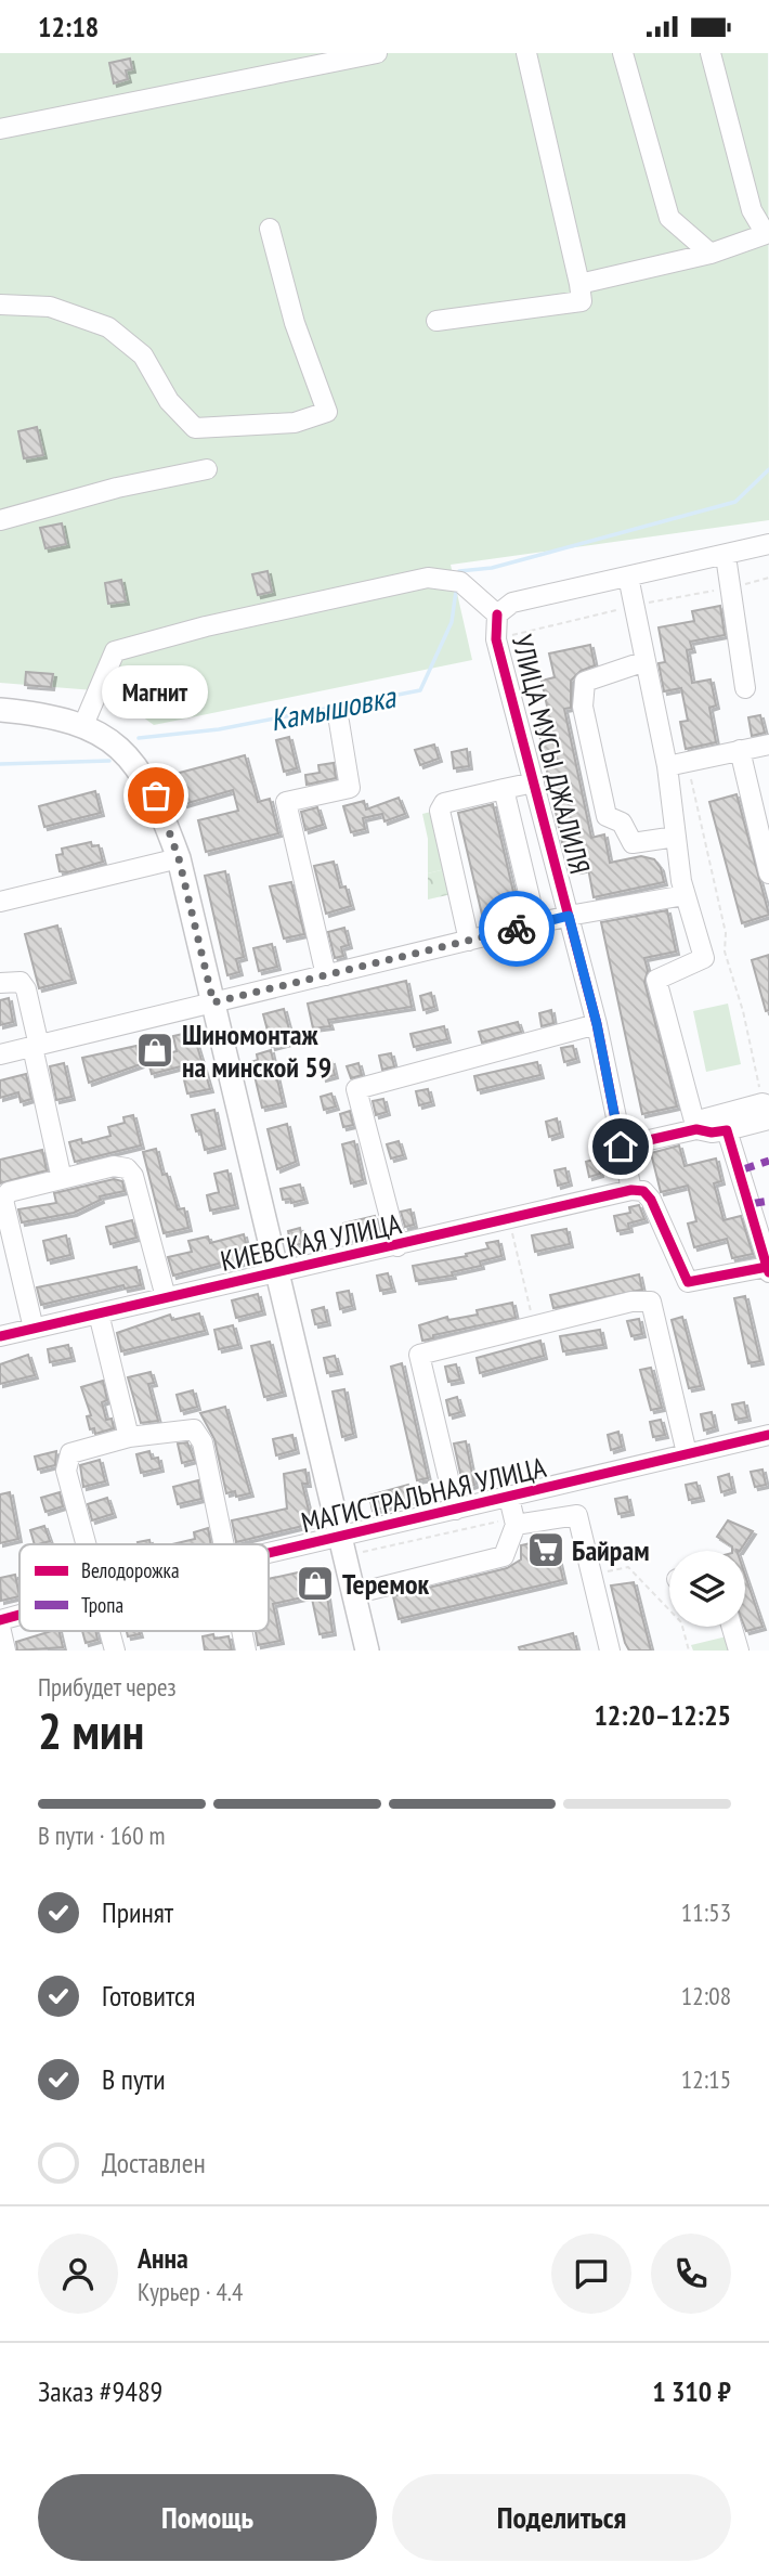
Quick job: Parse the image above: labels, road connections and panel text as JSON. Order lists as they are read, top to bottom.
{
  "streets": {
    "street": ["УЛИЦА МУСЫ ДЖАЛИЛЯ", "КИЕВСКАЯ УЛИЦА", "МАГИСТРАЛЬНАЯ УЛИЦА"]
  },
  "crossings": [
    ["УЛИЦА МУСЫ ДЖАЛИЛЯ", "КИЕВСКАЯ УЛИЦА"]
  ],
  "water": ["Камышовка"],
  "places": {
    "other": ["Магнит"],
    "shop": ["Шиномонтаж на минской 59", "Теремок"],
    "supermarket": ["Байрам"]
  },
  "legend": ["Велодорожка", "Тропа"],
  "page": {
    "status": "12:18",
    "bubble": "Магнит",
    "heading": ["2 мин", "Прибудет через", "12:20–12:25"],
    "panel": [
      "Анна",
      "Курьер · 4.4",
      "Заказ #9489",
      "1 310 ₽"
    ],
    "bar": "В пути · 160 m",
    "list": [
      ["Принят", "11:53"],
      ["Готовится", "12:08"],
      ["В пути", "12:15"],
      "Доставлен"
    ],
    "buttons": ["Помощь", "Поделиться"]
  }
}
